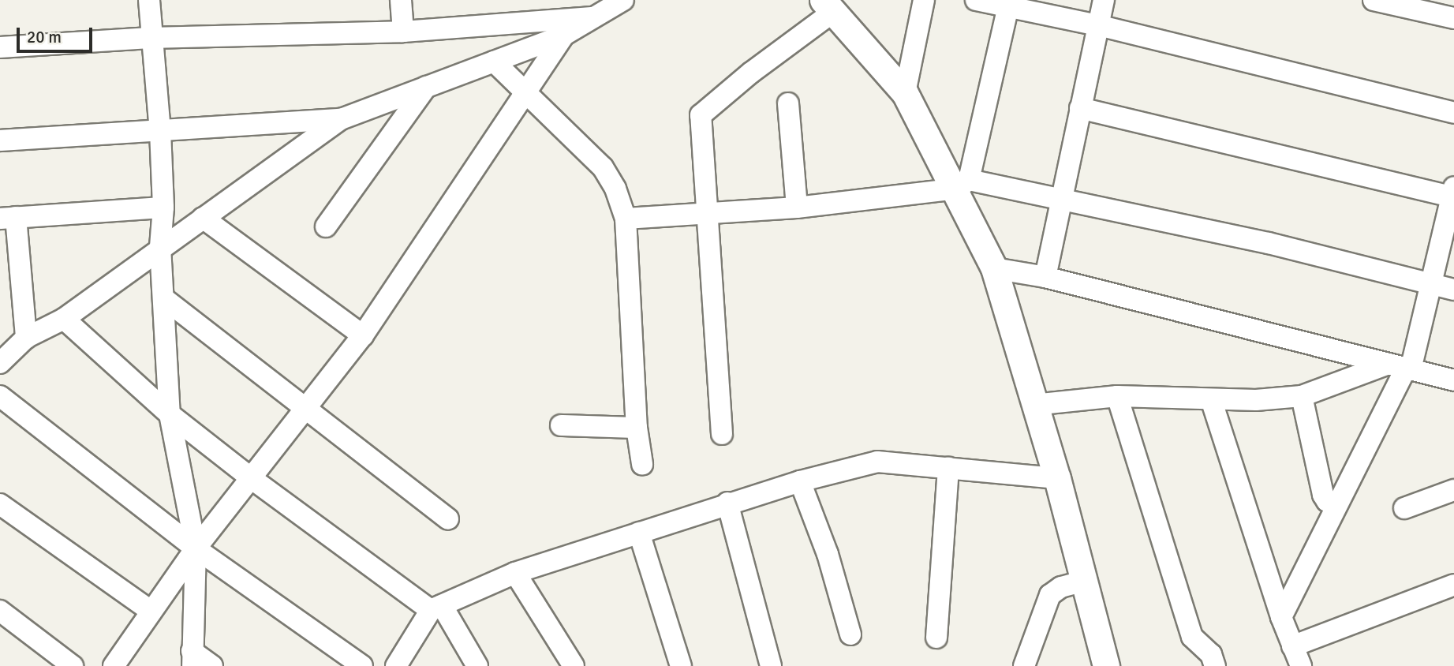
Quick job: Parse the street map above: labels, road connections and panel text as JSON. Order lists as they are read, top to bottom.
{
  "scale_bar": "20 m"
}
